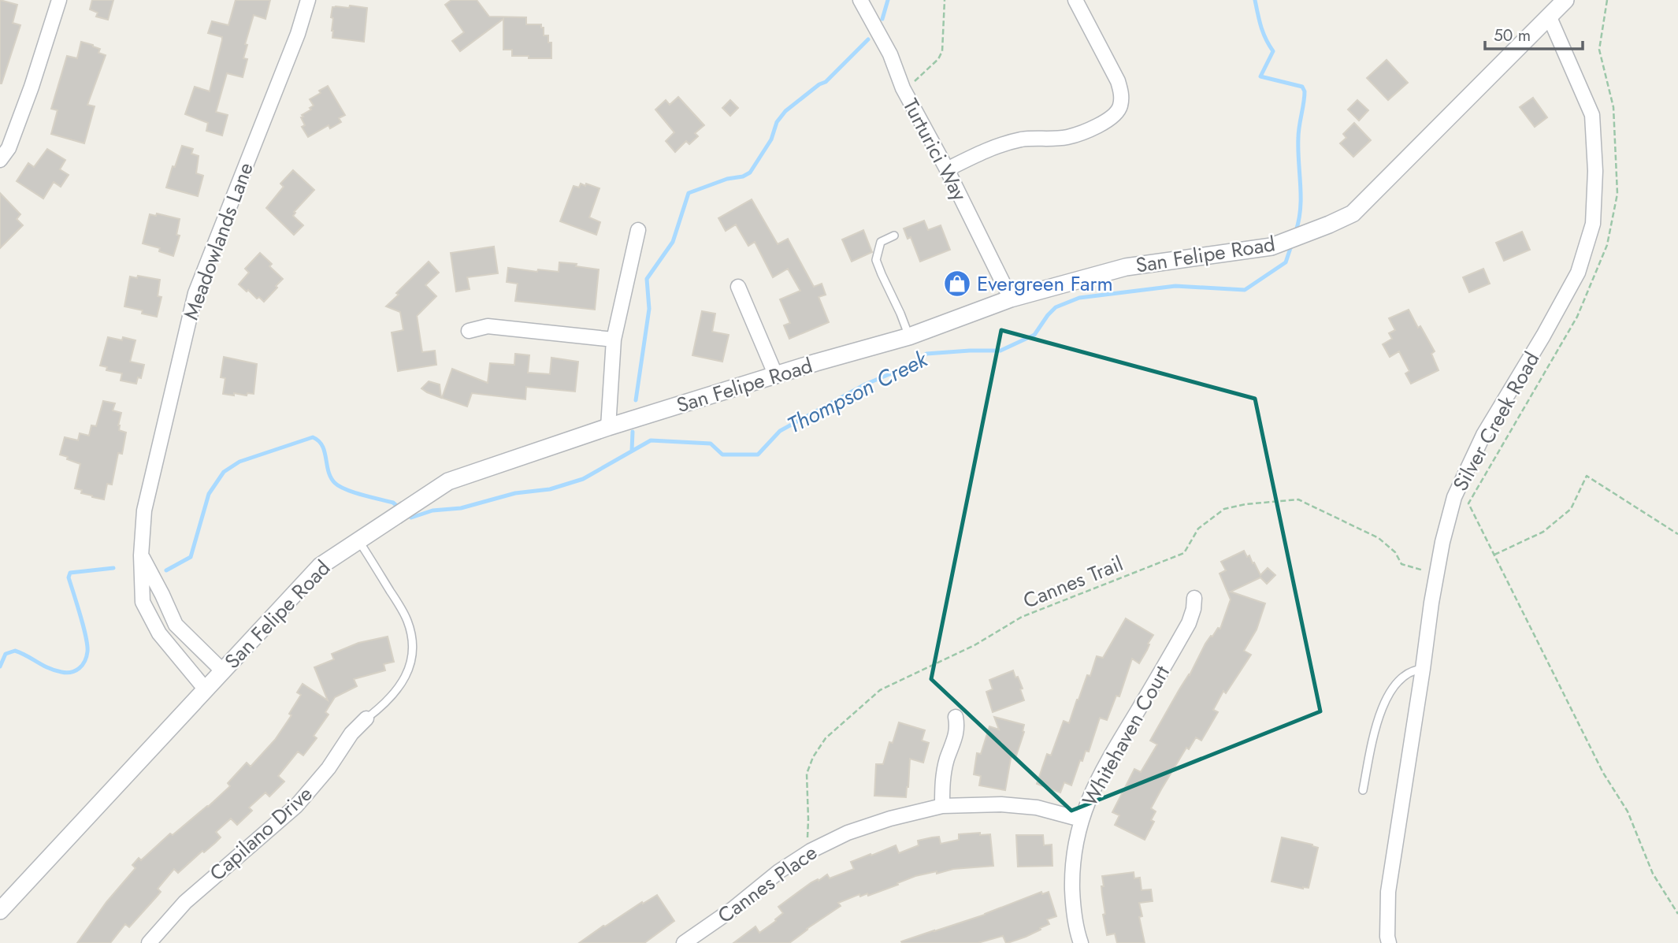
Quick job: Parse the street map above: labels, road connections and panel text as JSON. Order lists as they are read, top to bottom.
{
  "streets": {
    "street": [
      "Turturici Way",
      "Meadowlands Lane",
      "San Felipe Road",
      "Silver Creek Road",
      "Whitehaven Court",
      "Capilano Drive",
      "Cannes Place"
    ],
    "path": ["Cannes Trail"]
  },
  "crossings": [
    ["Turturici Way", "San Felipe Road"],
    ["Meadowlands Lane", "San Felipe Road"],
    ["San Felipe Road", "Silver Creek Road"],
    ["Silver Creek Road", "Cannes Trail"],
    ["Cannes Trail", "Cannes Place"],
    ["Whitehaven Court", "Cannes Place"]
  ],
  "water": ["Thompson Creek"],
  "places": {
    "shop": ["Evergreen Farm"]
  },
  "scale_bar": "50 m"
}
